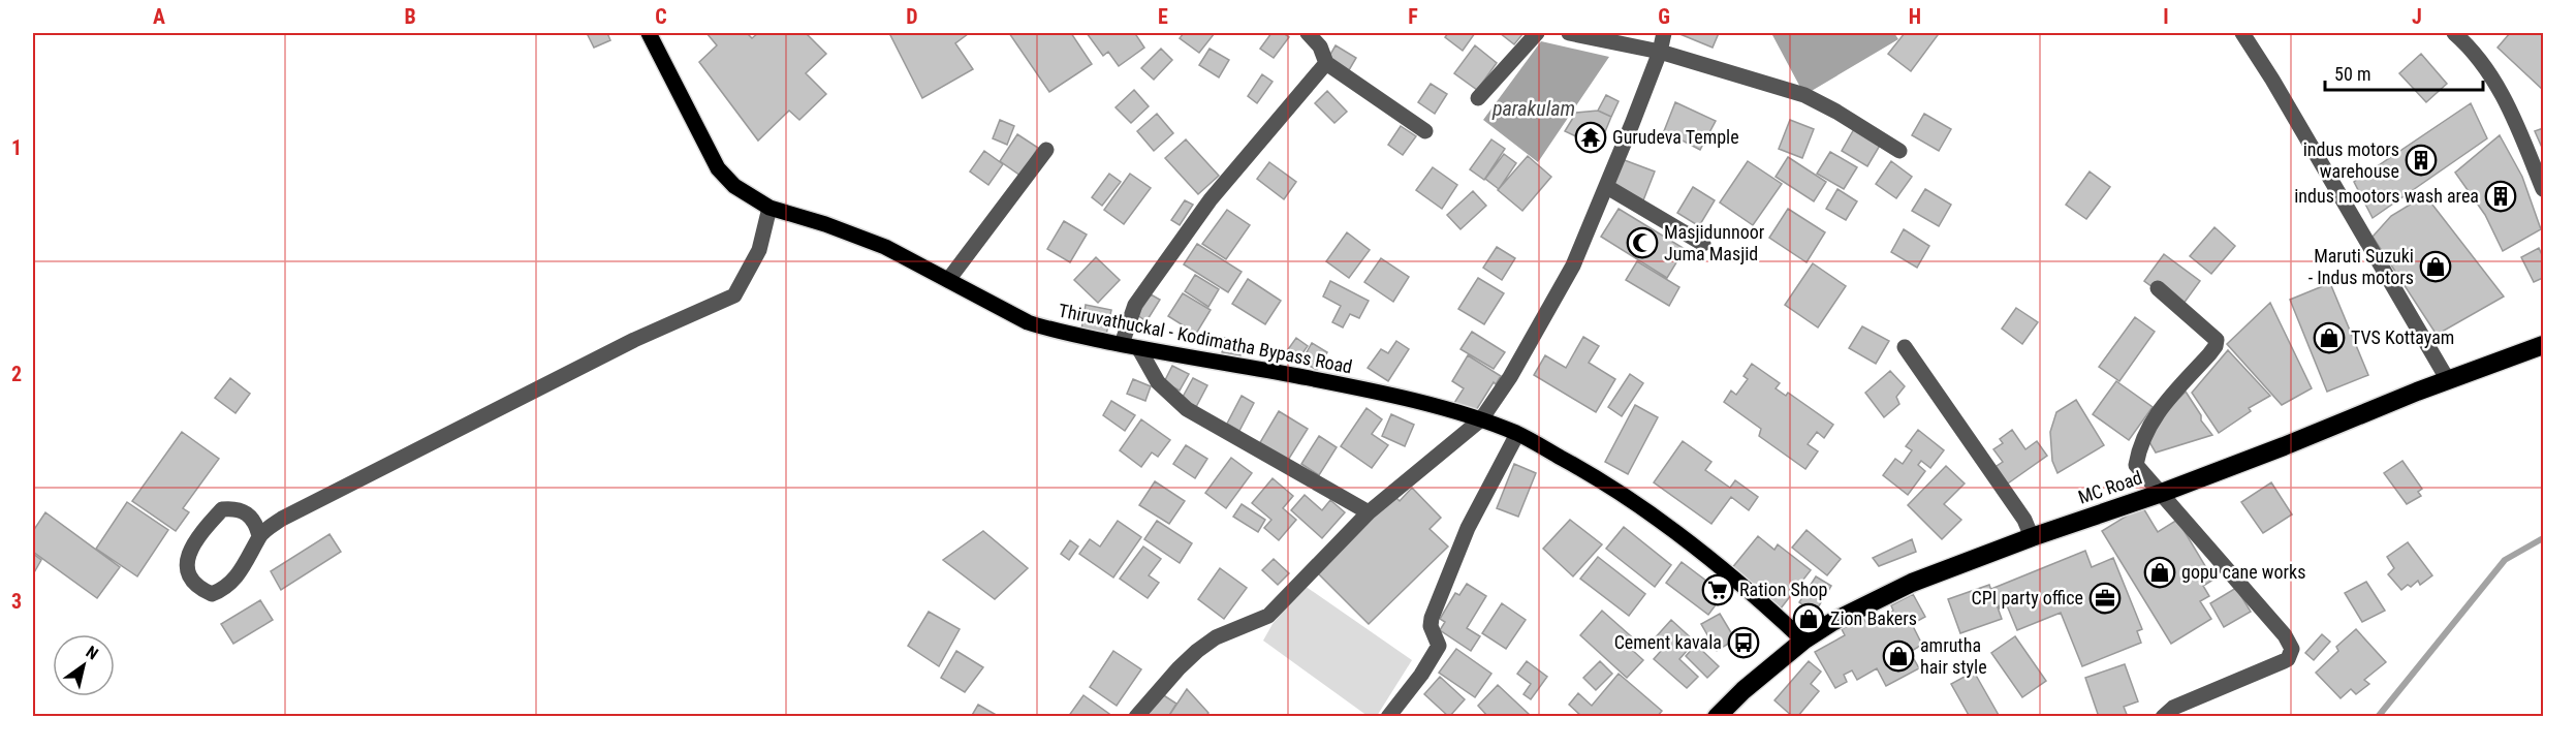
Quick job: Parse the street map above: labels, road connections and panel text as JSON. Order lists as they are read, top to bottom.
{
  "streets": {
    "highway": ["MC Road"],
    "main road": ["Thiruvathuckal - Kodimatha Bypass Road"]
  },
  "crossings": [
    ["Thiruvathuckal - Kodimatha Bypass Road", "MC Road"]
  ],
  "water": ["parakulam"],
  "places": {
    "temple": ["Gurudeva Temple"],
    "building": ["indus motors warehouse", "indus mootors wash area"],
    "mosque": ["Masjidunnoor Juma Masjid"],
    "shop": [
      "Maruti Suzuki - Indus motors",
      "TVS Kottayam",
      "gopu cane works",
      "Zion Bakers",
      "amrutha hair style"
    ],
    "supermarket": ["Ration Shop"],
    "office": ["CPI party office"],
    "bus stop": ["Cement kavala"]
  },
  "scale_bar": "50 m",
  "north": "top right",
  "grid": {
    "columns": [
      "A",
      "B",
      "C",
      "D",
      "E",
      "F",
      "G",
      "H",
      "I",
      "J"
    ],
    "rows": ["1", "2", "3"]
  }
}
